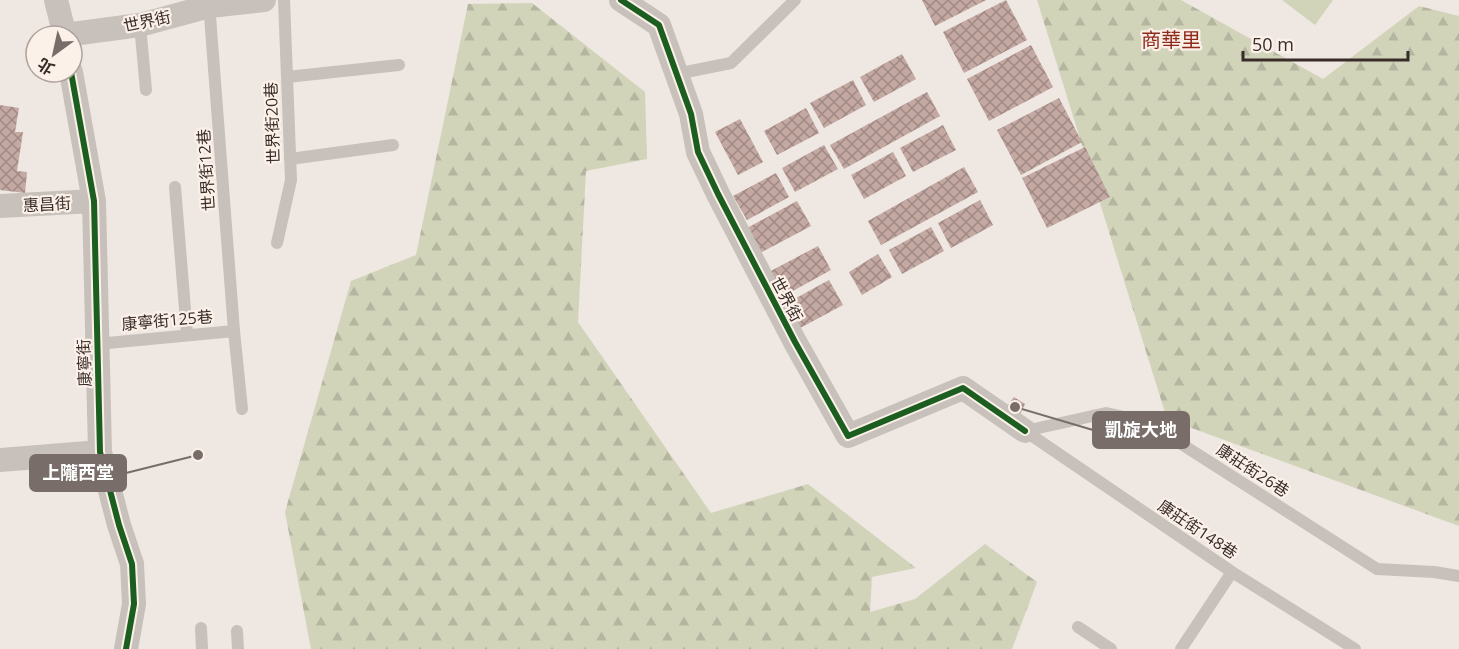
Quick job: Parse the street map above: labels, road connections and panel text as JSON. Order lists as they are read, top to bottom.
{
  "streets": {
    "street": ["世界街", "惠昌街", "康寧街"],
    "lane": [
      "世界街20巷",
      "世界街12巷",
      "康寧街125巷",
      "康莊街26巷",
      "康莊街148巷"
    ]
  },
  "crossings": [
    ["世界街", "世界街12巷"],
    ["世界街", "康莊街26巷"],
    ["世界街", "康莊街148巷"],
    ["世界街12巷", "康寧街125巷"],
    ["惠昌街", "康寧街"],
    ["康寧街125巷", "康寧街"],
    ["康莊街26巷", "康莊街148巷"]
  ],
  "districts": ["商華里"],
  "places": ["凱旋大地", "上隴西堂"],
  "scale_bar": "50 m",
  "north": "bottom left"
}
